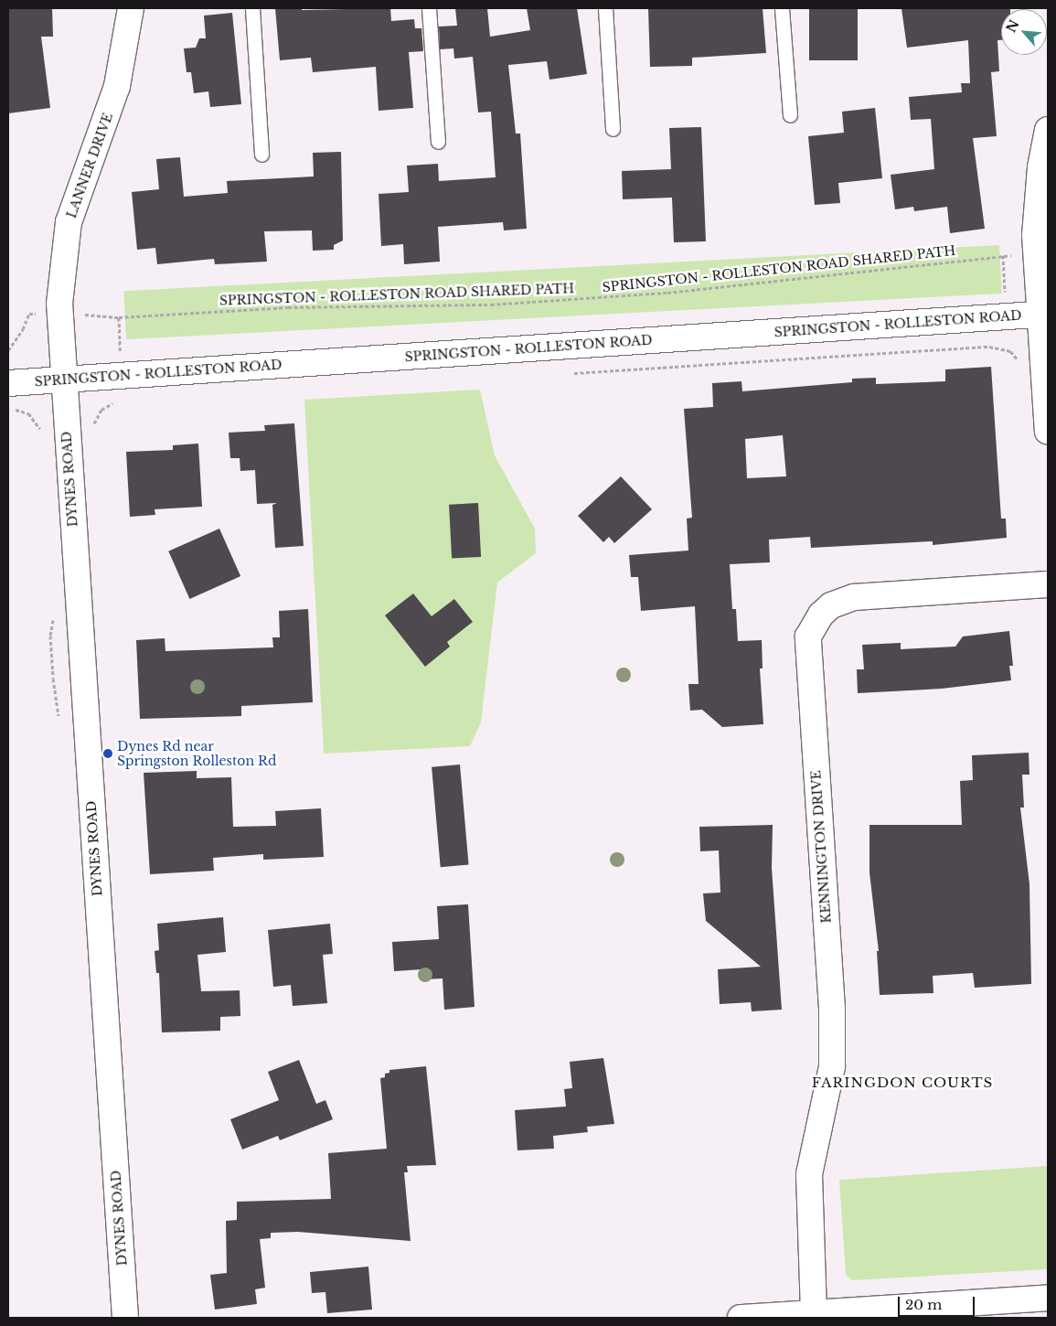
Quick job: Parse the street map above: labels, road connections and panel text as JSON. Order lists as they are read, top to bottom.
{
  "streets": {
    "street": [
      "LANNER DRIVE",
      "SPRINGSTON - ROLLESTON ROAD",
      "DYNES ROAD",
      "KENNINGTON DRIVE"
    ],
    "path": ["SPRINGSTON - ROLLESTON ROAD SHARED PATH"]
  },
  "crossings": [
    ["LANNER DRIVE", "SPRINGSTON - ROLLESTON ROAD"],
    ["LANNER DRIVE", "DYNES ROAD"],
    ["SPRINGSTON - ROLLESTON ROAD", "DYNES ROAD"]
  ],
  "districts": ["FARINGDON COURTS"],
  "places": ["Dynes Rd near Springston Rolleston Rd"],
  "scale_bar": "20 m",
  "north": "top left"
}
